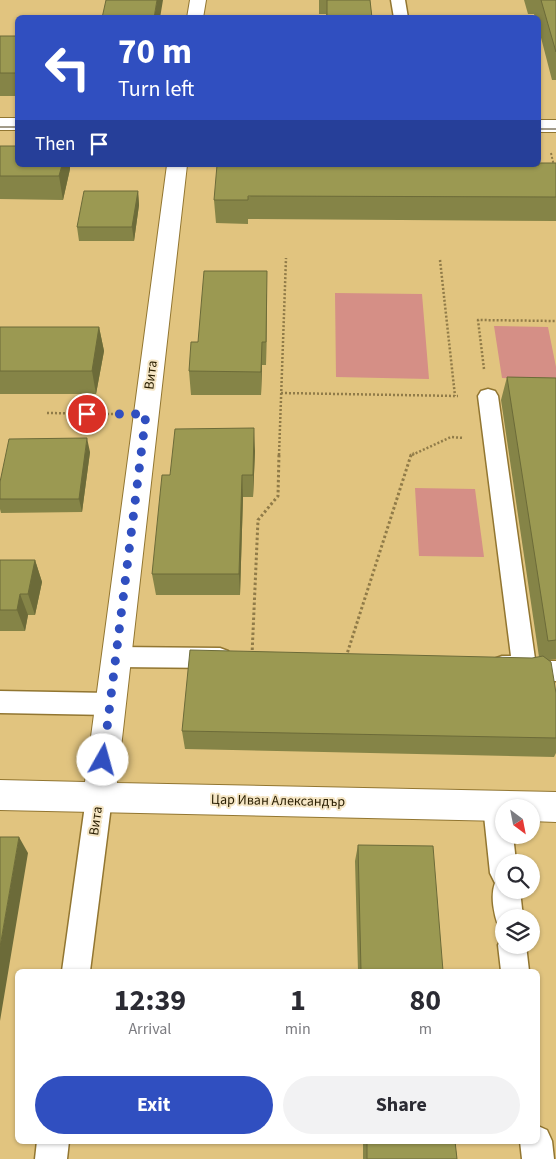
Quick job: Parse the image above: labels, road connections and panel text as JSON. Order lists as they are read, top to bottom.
{
  "streets": {
    "street": ["Вита", "Цар Иван Александър"]
  },
  "crossings": [
    ["Вита", "Цар Иван Александър"]
  ],
  "north": "bottom right",
  "page": {
    "turn": ["70 m", "Turn left"],
    "then": "Then",
    "eta": [
      "12:39",
      "Arrival",
      "1",
      "min",
      "80",
      "m"
    ],
    "buttons": ["Exit", "Share"]
  }
}
